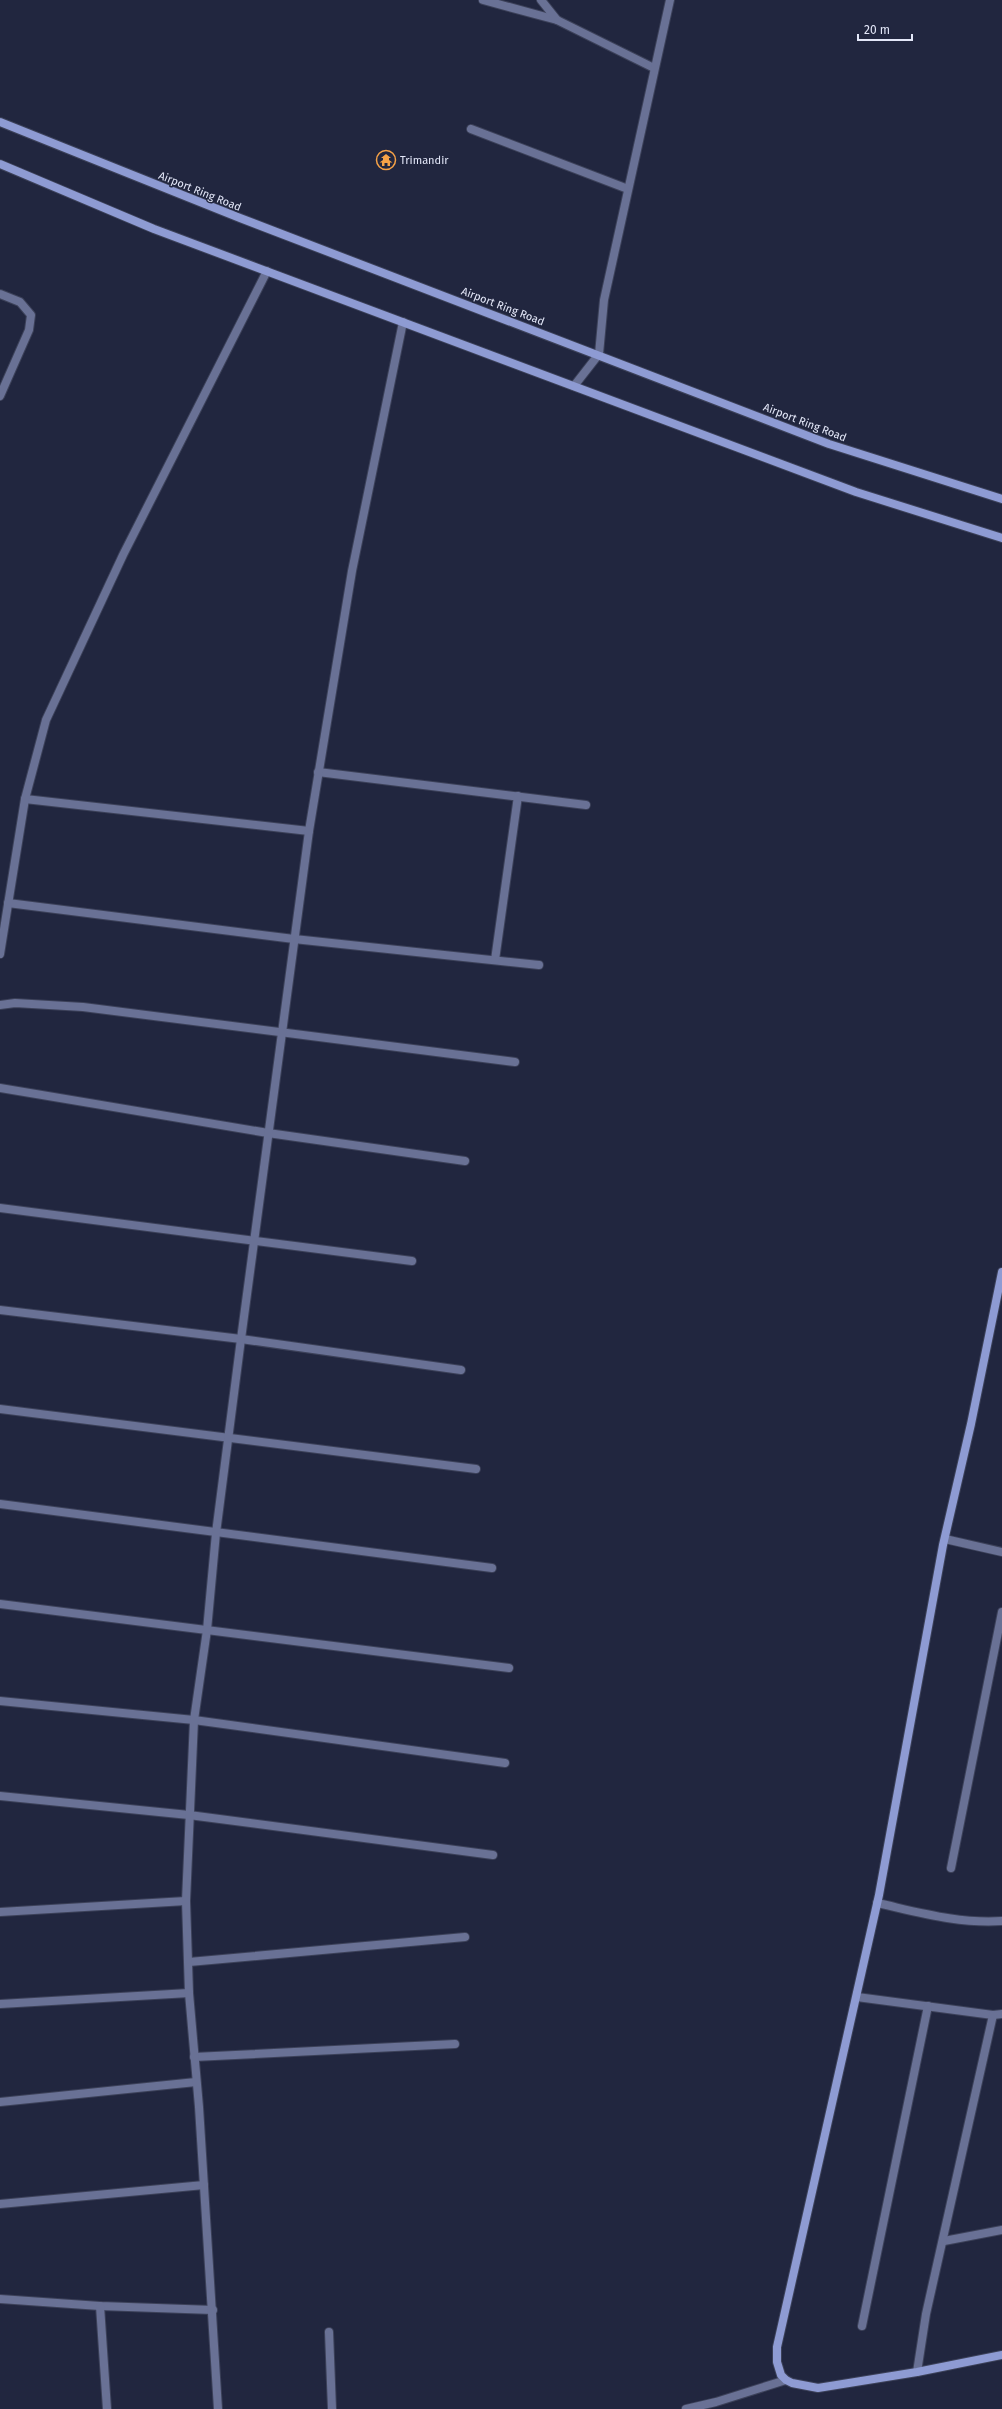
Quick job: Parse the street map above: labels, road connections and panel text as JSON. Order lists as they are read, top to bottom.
{
  "streets": {
    "main road": ["Airport Ring Road"]
  },
  "places": {
    "temple": ["Trimandir"]
  },
  "scale_bar": "20 m"
}
